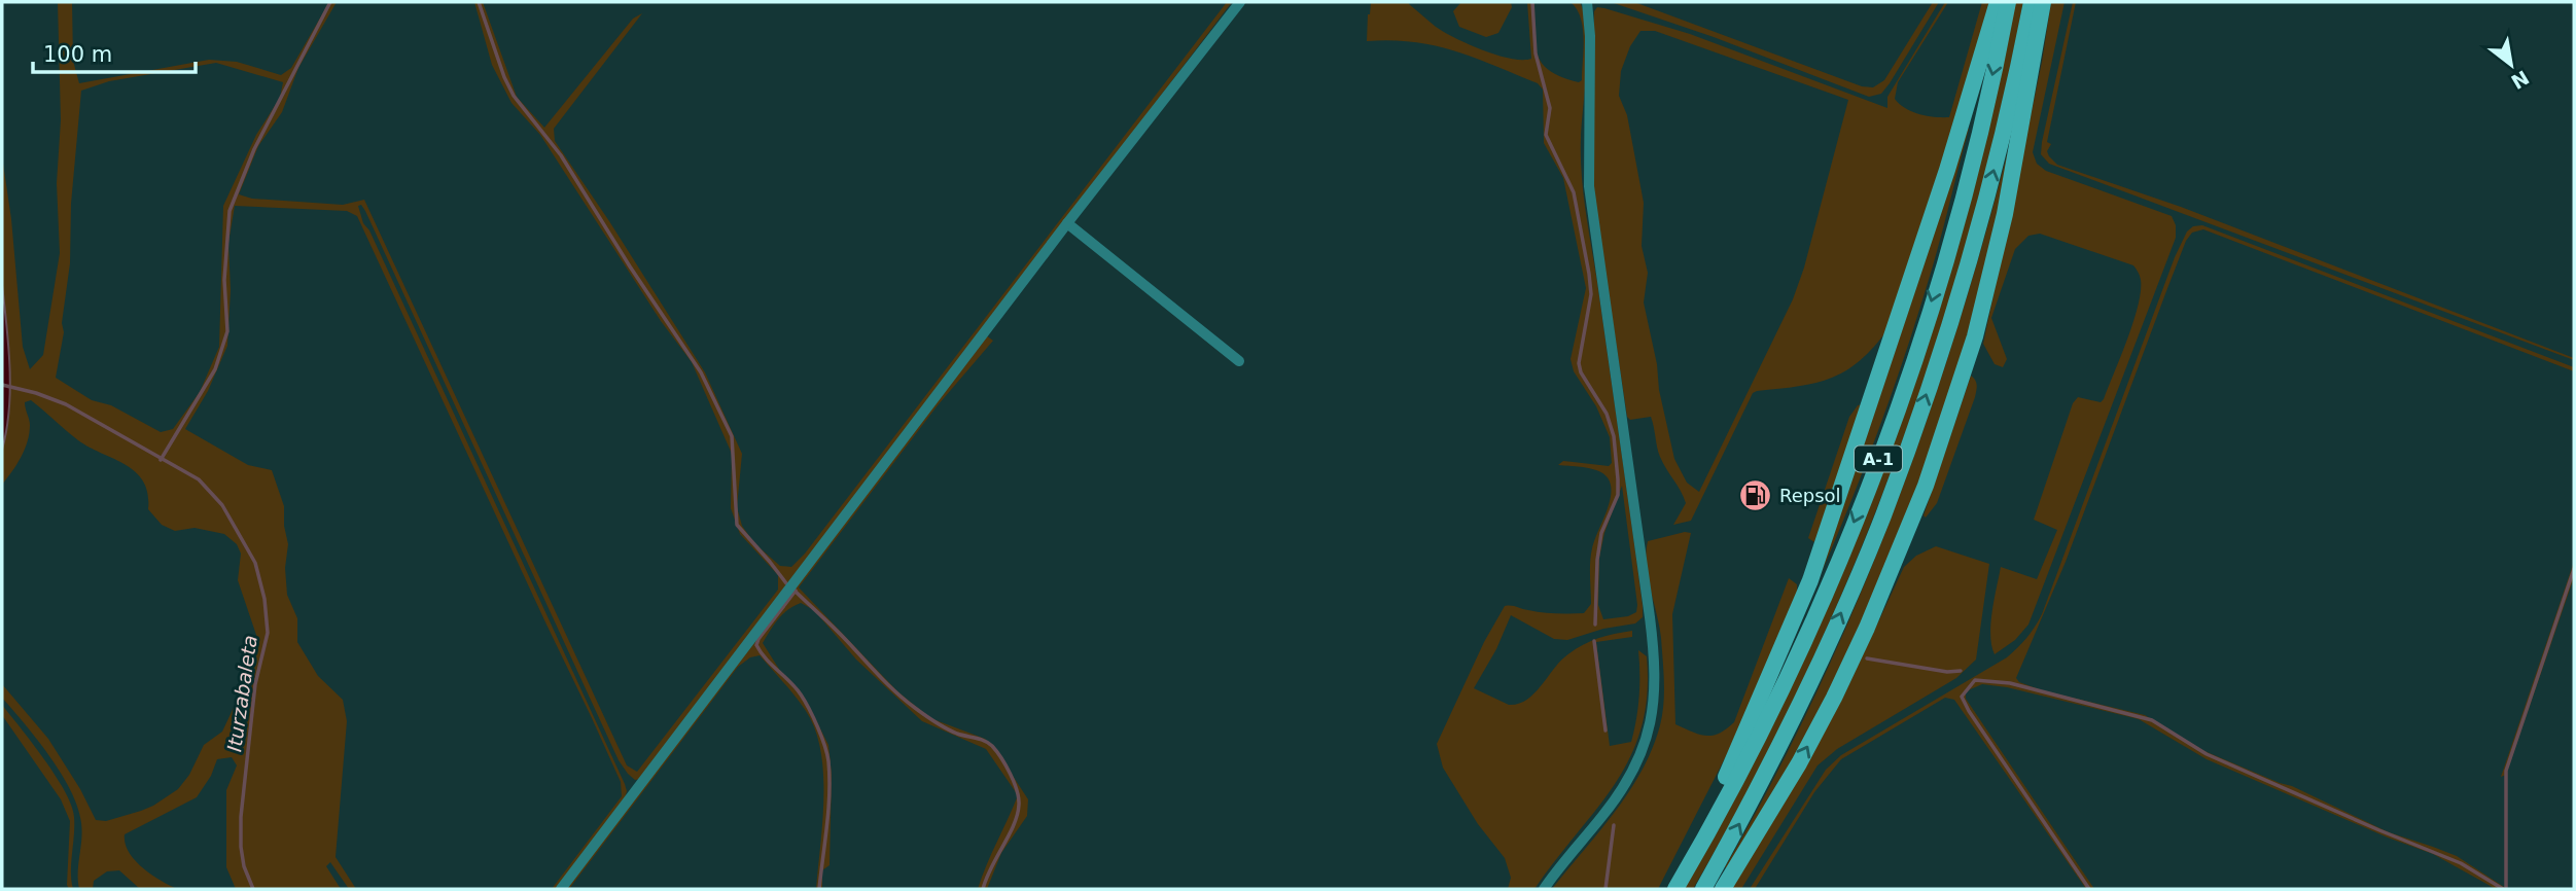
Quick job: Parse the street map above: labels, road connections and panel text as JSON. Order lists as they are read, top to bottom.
{
  "streets": {
    "highway": ["A-1"]
  },
  "water": ["Iturzabaleta"],
  "places": {
    "fuel station": ["Repsol"]
  },
  "scale_bar": "100 m",
  "north": "bottom right"
}
